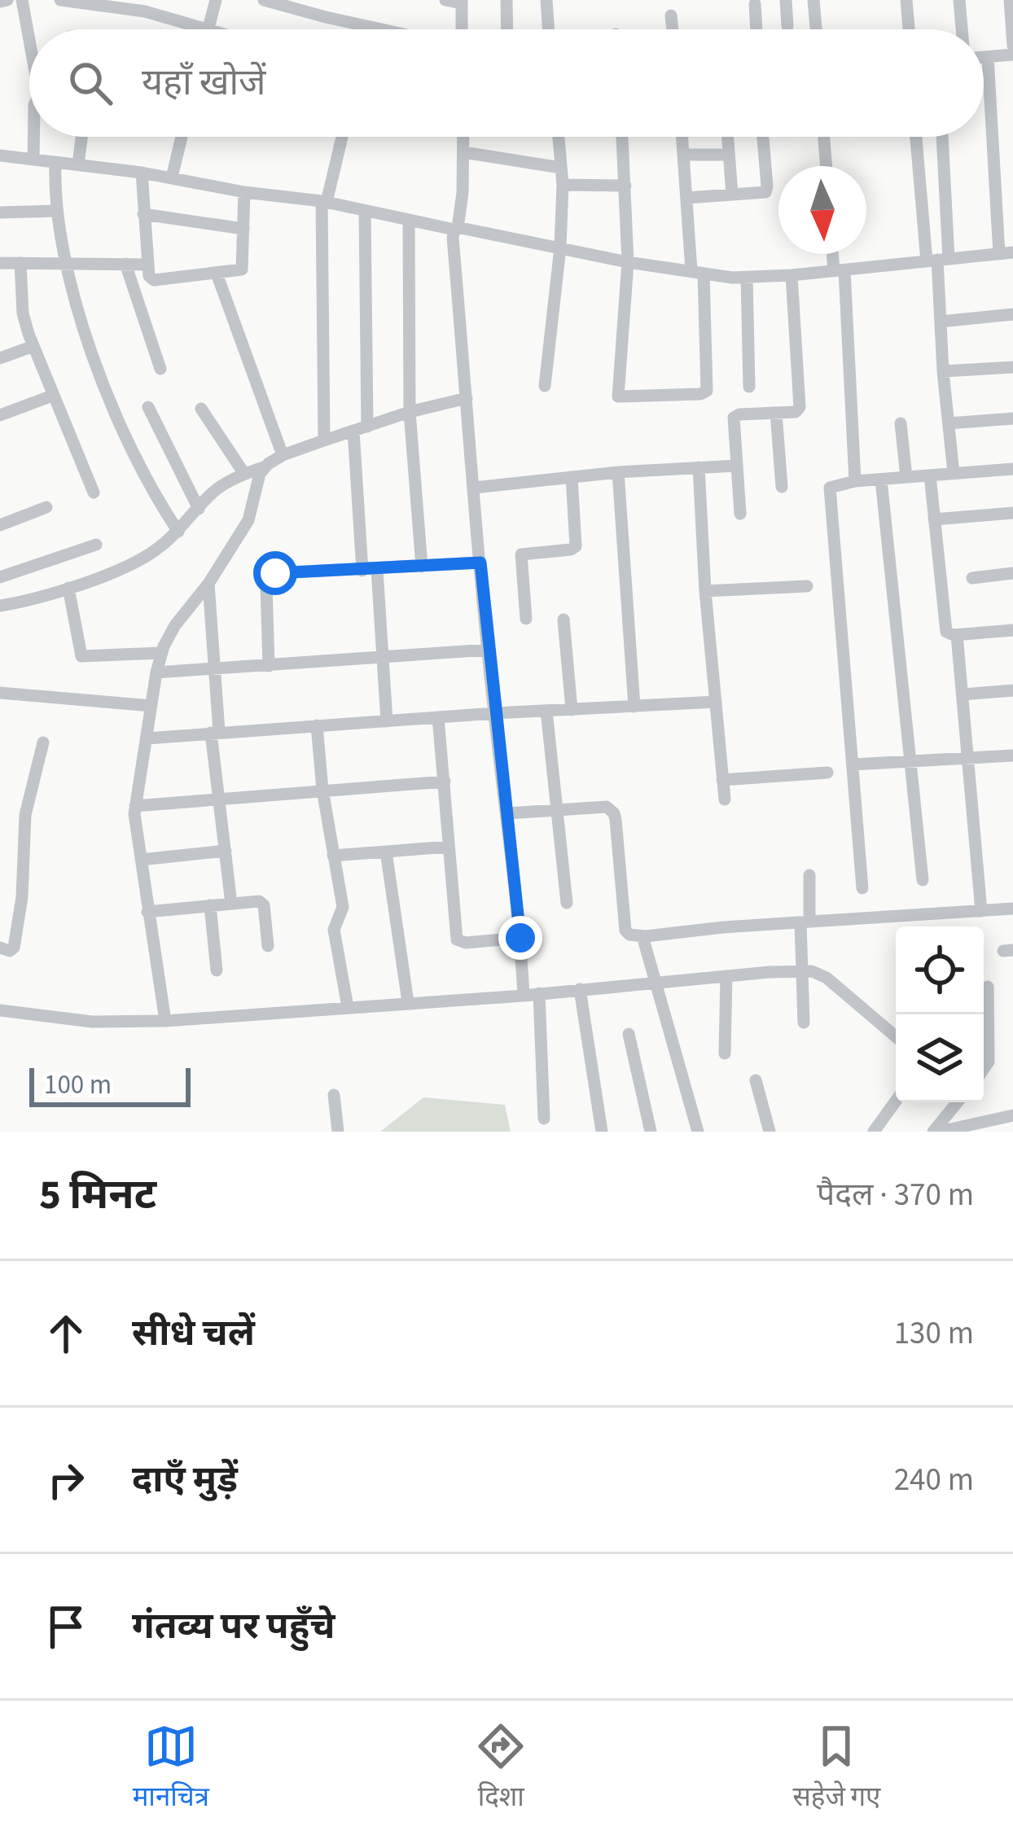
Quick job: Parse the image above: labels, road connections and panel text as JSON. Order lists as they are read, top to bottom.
{
  "scale_bar": "100 m",
  "north": "bottom",
  "page": {
    "search": "यहाँ खोजें",
    "scale": "100 m",
    "heading": ["5 मिनट", "पैदल · 370 m"],
    "list": [
      ["सीधे चलें", "130 m"],
      ["दाएँ मुड़ें", "240 m"],
      "गंतव्य पर पहुँचे"
    ],
    "nav": ["मानचित्र", "दिशा", "सहेजे गए"]
  }
}
